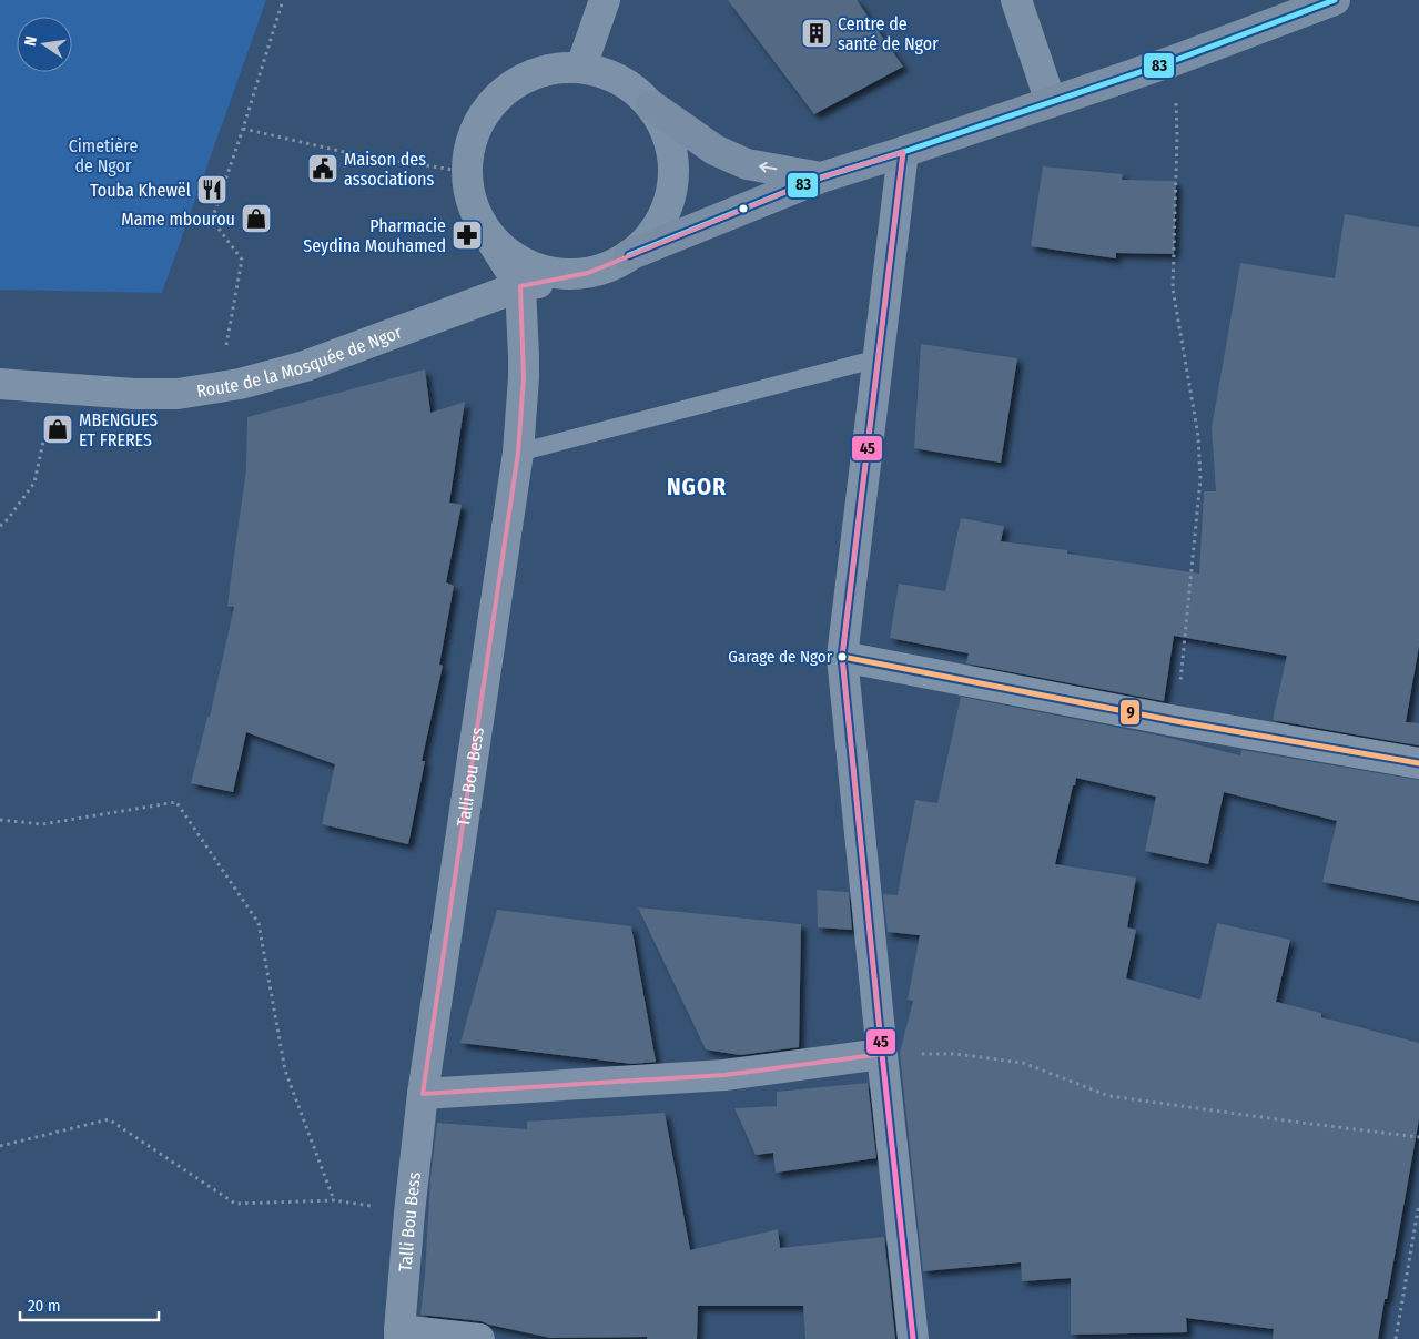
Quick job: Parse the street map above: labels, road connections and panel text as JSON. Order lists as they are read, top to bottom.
{
  "streets": {
    "street": ["Route de la Mosquée de Ngor", "Talli Bou Bess"]
  },
  "crossings": [
    ["Route de la Mosquée de Ngor", "Talli Bou Bess"]
  ],
  "districts": ["NGOR"],
  "parks": ["Cimetière de Ngor"],
  "places": {
    "building": ["Centre de santé de Ngor"],
    "public building": ["Maison des associations"],
    "restaurant": ["Touba Khewël"],
    "shop": ["Mame mbourou", "MBENGUES ET FRERES"],
    "pharmacy": ["Pharmacie Seydina Mouhamed"],
    "other": ["Garage de Ngor"]
  },
  "lines": ["transit line 83", "transit line 45", "transit line 9"],
  "scale_bar": "20 m",
  "north": "left"
}
